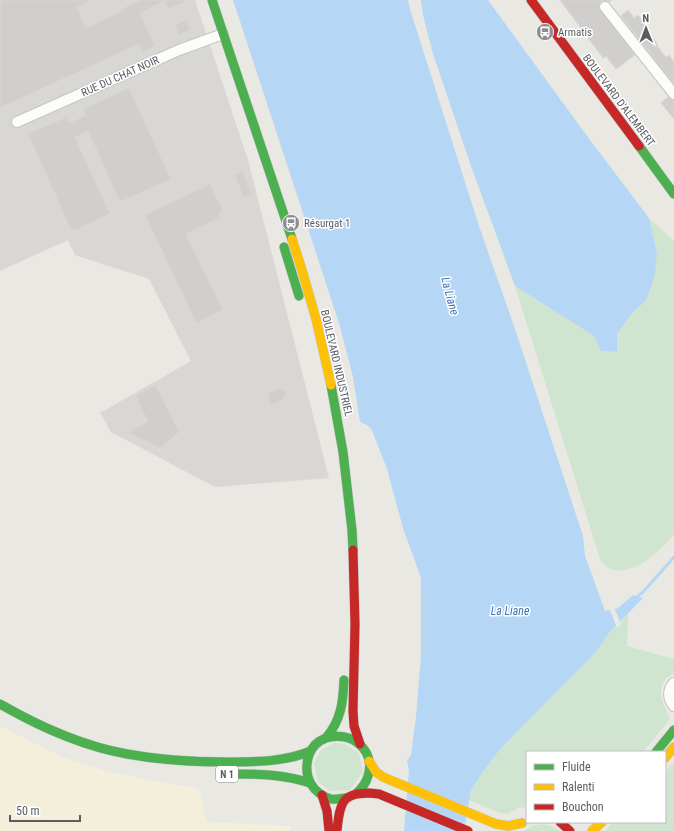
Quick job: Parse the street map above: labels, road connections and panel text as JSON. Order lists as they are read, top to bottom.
{
  "streets": {
    "main road": ["BOULEVARD D'ALEMBERT", "BOULEVARD INDUSTRIEL", "N 1"],
    "street": ["RUE DU CHAT NOIR"]
  },
  "crossings": [
    ["RUE DU CHAT NOIR", "BOULEVARD INDUSTRIEL"],
    ["BOULEVARD INDUSTRIEL", "N 1"]
  ],
  "water": ["La Liane"],
  "places": {
    "bus stop": ["Armatis", "Résurgat 1"]
  },
  "legend": ["Fluide", "Ralenti", "Bouchon"],
  "scale_bar": "50 m",
  "north": "top"
}
